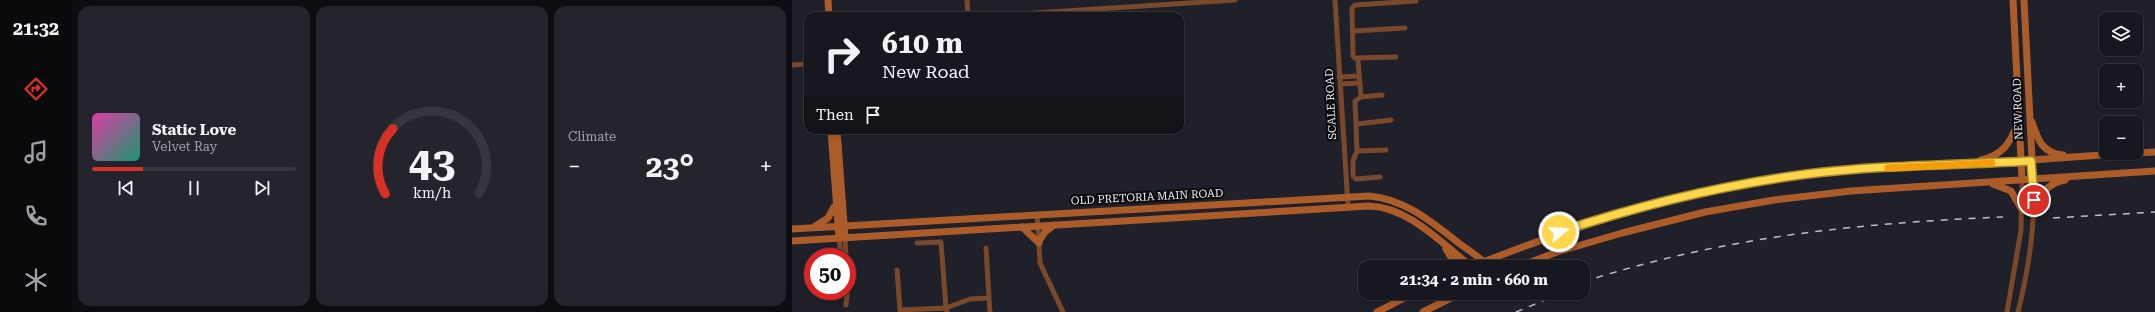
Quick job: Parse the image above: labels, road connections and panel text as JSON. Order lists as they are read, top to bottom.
{
  "streets": {
    "main road": ["NEW ROAD", "OLD PRETORIA MAIN ROAD"],
    "street": ["SCALE ROAD"]
  },
  "crossings": [
    ["SCALE ROAD", "OLD PRETORIA MAIN ROAD"],
    ["NEW ROAD", "OLD PRETORIA MAIN ROAD"]
  ],
  "page": {
    "tabs": "21:32",
    "tile": "Climate",
    "map_buttons": ["+", "−"],
    "turn": ["610 m", "New Road"],
    "then": "Then",
    "song": ["Static Love", "Velvet Ray"],
    "heat": ["−", "23°", "+"],
    "limit": "50",
    "trip": "21:34 · 2 min · 660 m",
    "gauge": ["43", "km/h"]
  }
}
